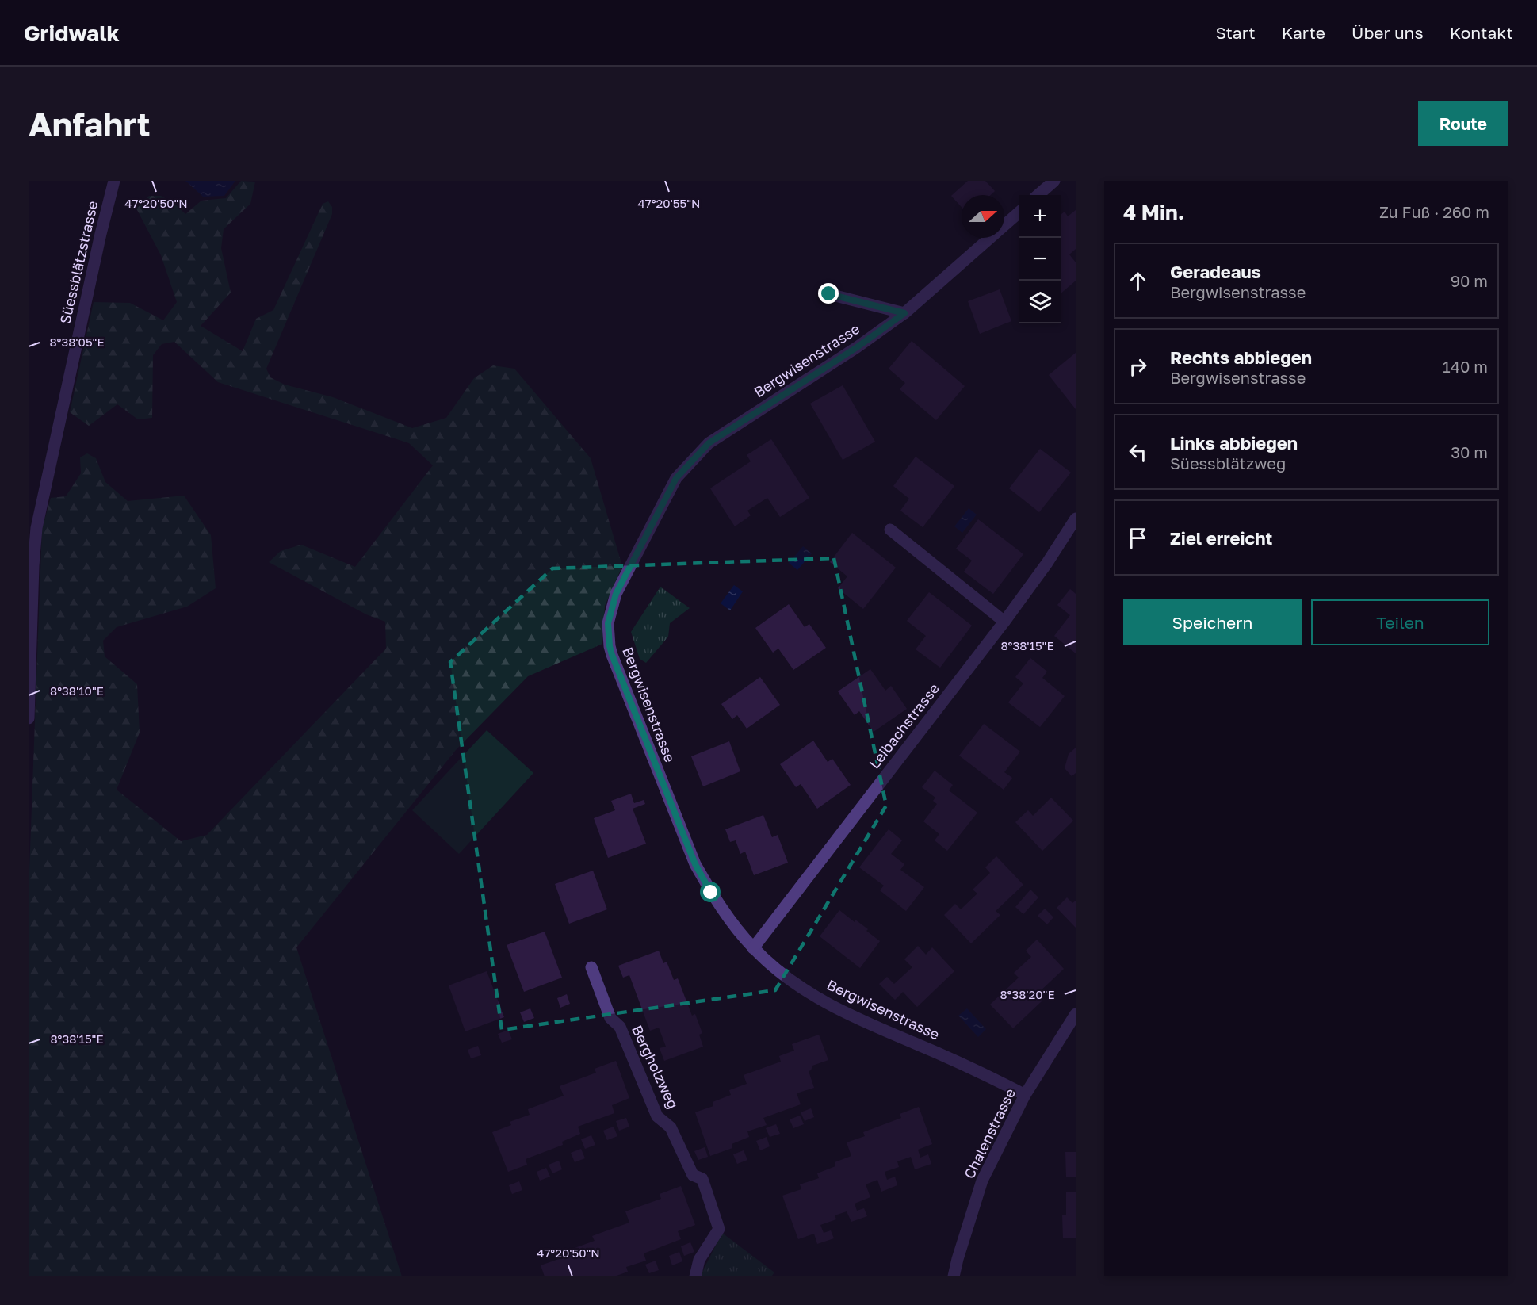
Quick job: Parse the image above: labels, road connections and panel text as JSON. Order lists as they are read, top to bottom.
{
  "streets": {
    "street": [
      "Süessblätzstrasse",
      "Bergwisenstrasse",
      "Leibachstrasse",
      "Bergholzweg",
      "Chalenstrasse"
    ]
  },
  "crossings": [
    ["Bergwisenstrasse", "Leibachstrasse"],
    ["Bergwisenstrasse", "Chalenstrasse"]
  ],
  "north": "right",
  "page": {
    "header": "Gridwalk",
    "nav": [
      "Start",
      "Karte",
      "Über uns",
      "Kontakt"
    ],
    "buttons": [
      "Route",
      ["Speichern", "Teilen"]
    ],
    "title": "Anfahrt",
    "heading": ["4 Min.", "Zu Fuß · 260 m"],
    "map_buttons": ["+", "−"],
    "list": [
      ["Geradeaus", "Bergwisenstrasse", "90 m"],
      ["Rechts abbiegen", "Bergwisenstrasse", "140 m"],
      ["Links abbiegen", "Süessblätzweg", "30 m"],
      "Ziel erreicht"
    ]
  },
  "coordinates": [
    "47°20'50\"N",
    "47°20'55\"N",
    "8°38'05\"E",
    "8°38'15\"E",
    "8°38'10\"E",
    "8°38'20\"E"
  ]
}
